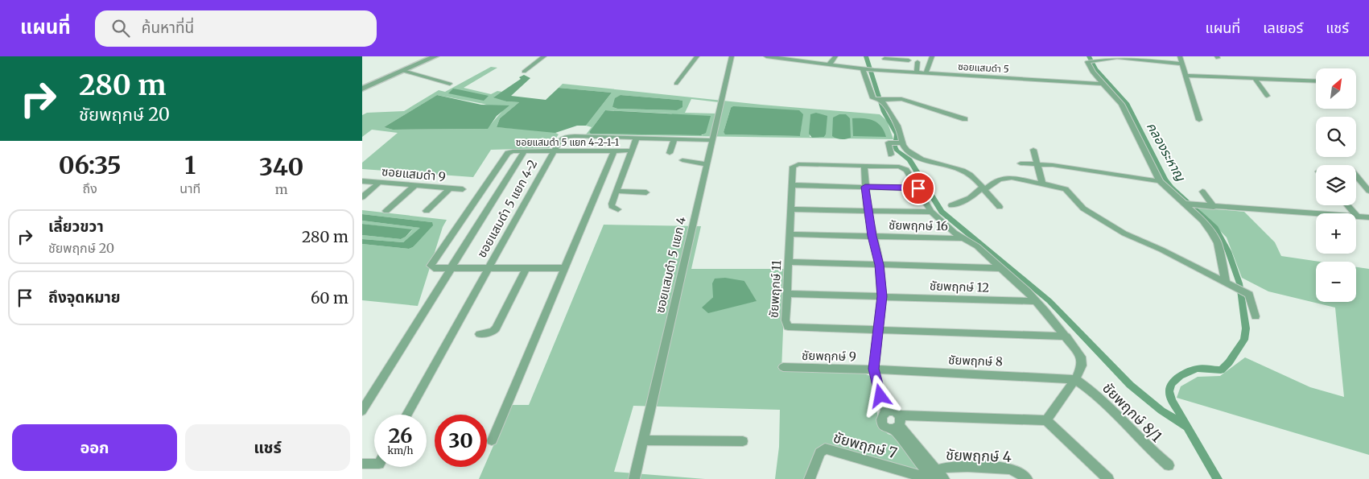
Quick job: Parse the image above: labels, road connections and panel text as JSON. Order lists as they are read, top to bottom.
{
  "streets": {
    "street": [
      "ซอยแสมดำ 5",
      "ซอยแสมดำ 5 แยก 4-2-1-1",
      "ซอยแสมดำ 9",
      "ซอยแสมดำ 5 แยก 4-2",
      "ชัยพฤกษ์ 16",
      "ซอยแสมดำ 5 แยก 4",
      "ชัยพฤกษ์ 12",
      "ชัยพฤกษ์ 11",
      "ชัยพฤกษ์ 9",
      "ชัยพฤกษ์ 8",
      "ชัยพฤกษ์ 8/1",
      "ชัยพฤกษ์ 7",
      "ชัยพฤกษ์ 4"
    ]
  },
  "crossings": [
    ["ซอยแสมดำ 5 แยก 4-2-1-1", "ซอยแสมดำ 5 แยก 4-2"],
    ["ซอยแสมดำ 5 แยก 4-2", "ซอยแสมดำ 5 แยก 4"],
    ["ชัยพฤกษ์ 16", "ชัยพฤกษ์ 11"],
    ["ชัยพฤกษ์ 12", "ชัยพฤกษ์ 11"],
    ["ชัยพฤกษ์ 9", "ชัยพฤกษ์ 8"],
    ["ชัยพฤกษ์ 8", "ชัยพฤกษ์ 8/1"],
    ["ชัยพฤกษ์ 7", "ชัยพฤกษ์ 4"]
  ],
  "water": ["คลองระหาญ"],
  "north": "top right",
  "page": {
    "header": "แผนที่",
    "search": "ค้นหาที่นี่",
    "nav": ["แผนที่", "เลเยอร์", "แชร์"],
    "turn": ["280 m", "ชัยพฤกษ์ 20"],
    "map_buttons": ["+", "−"],
    "eta": [
      "06:35",
      "ถึง",
      "1",
      "นาที",
      "340",
      "m"
    ],
    "list": [
      {
        "name": "เลี้ยวขวา",
        "note": "ชัยพฤกษ์ 20",
        "value": "280 m"
      },
      {
        "name": "ถึงจุดหมาย",
        "value": "60 m"
      }
    ],
    "speed": "26 km/h",
    "limit": "30",
    "buttons": ["ออก", "แชร์"]
  }
}
